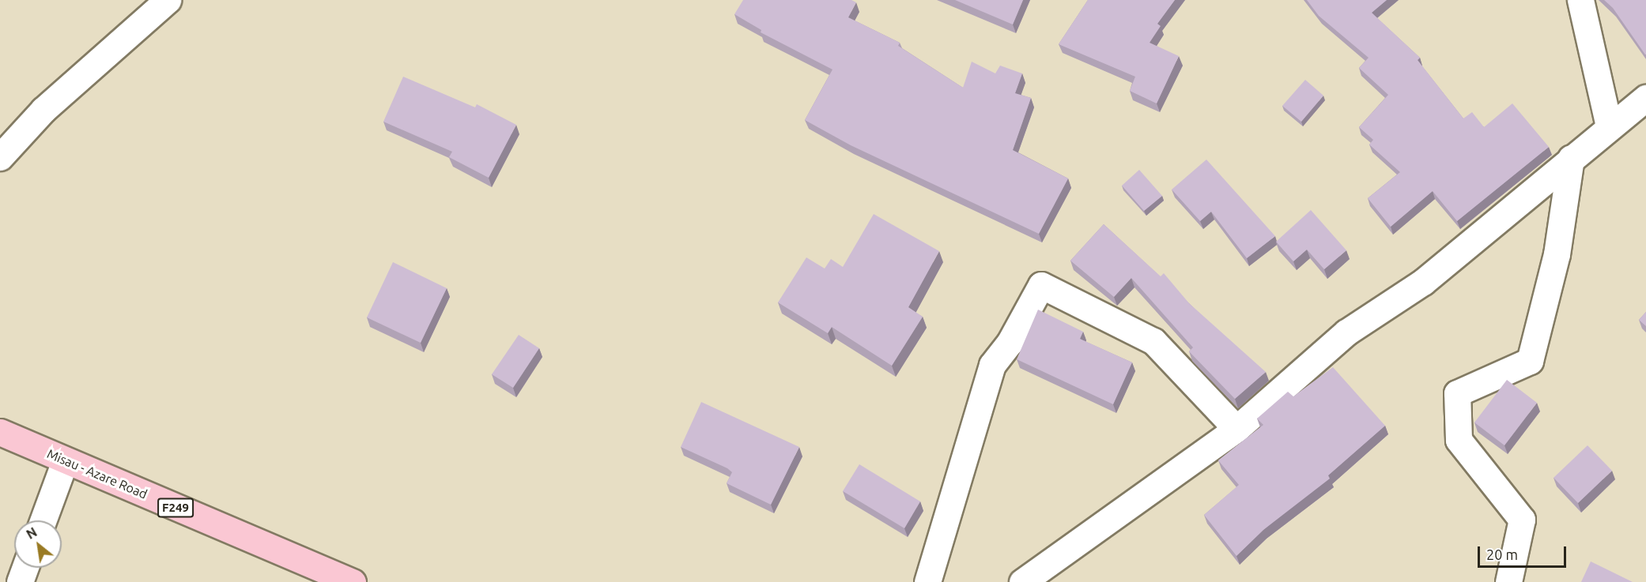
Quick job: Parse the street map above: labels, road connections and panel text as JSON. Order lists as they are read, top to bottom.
{
  "streets": {
    "main road": ["Misau - Azare Road", "F249"]
  },
  "scale_bar": "20 m",
  "north": "top left"
}
